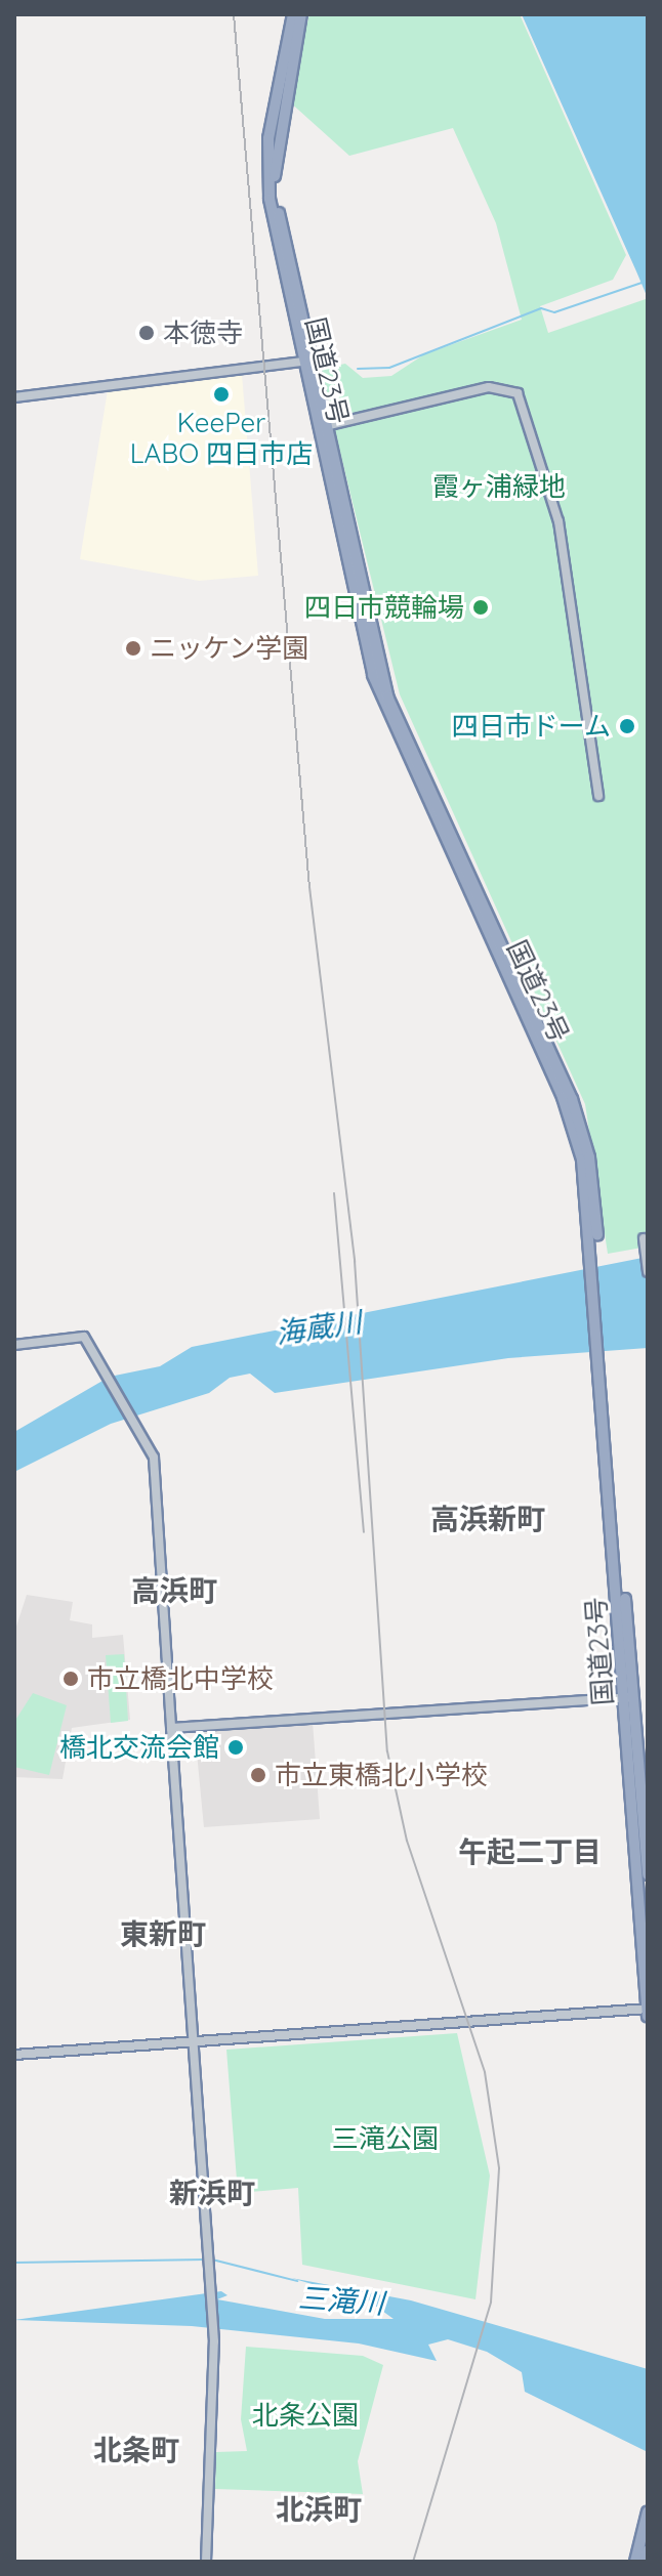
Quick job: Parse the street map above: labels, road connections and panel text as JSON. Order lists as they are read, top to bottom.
{
  "streets": {
    "highway": ["国道23号"]
  },
  "districts": [
    "高浜新町",
    "高浜町",
    "午起二丁目",
    "東新町",
    "新浜町",
    "北条町",
    "北浜町"
  ],
  "water": ["海蔵川", "三滝川"],
  "parks": ["霞ヶ浦緑地", "三滝公園", "北条公園"],
  "places": [
    "本徳寺",
    "KeePer LABO 四日市店",
    "四日市競輪場",
    "ニッケン学園",
    "四日市ドーム",
    "市立橋北中学校",
    "橋北交流会館",
    "市立東橋北小学校"
  ]
}
